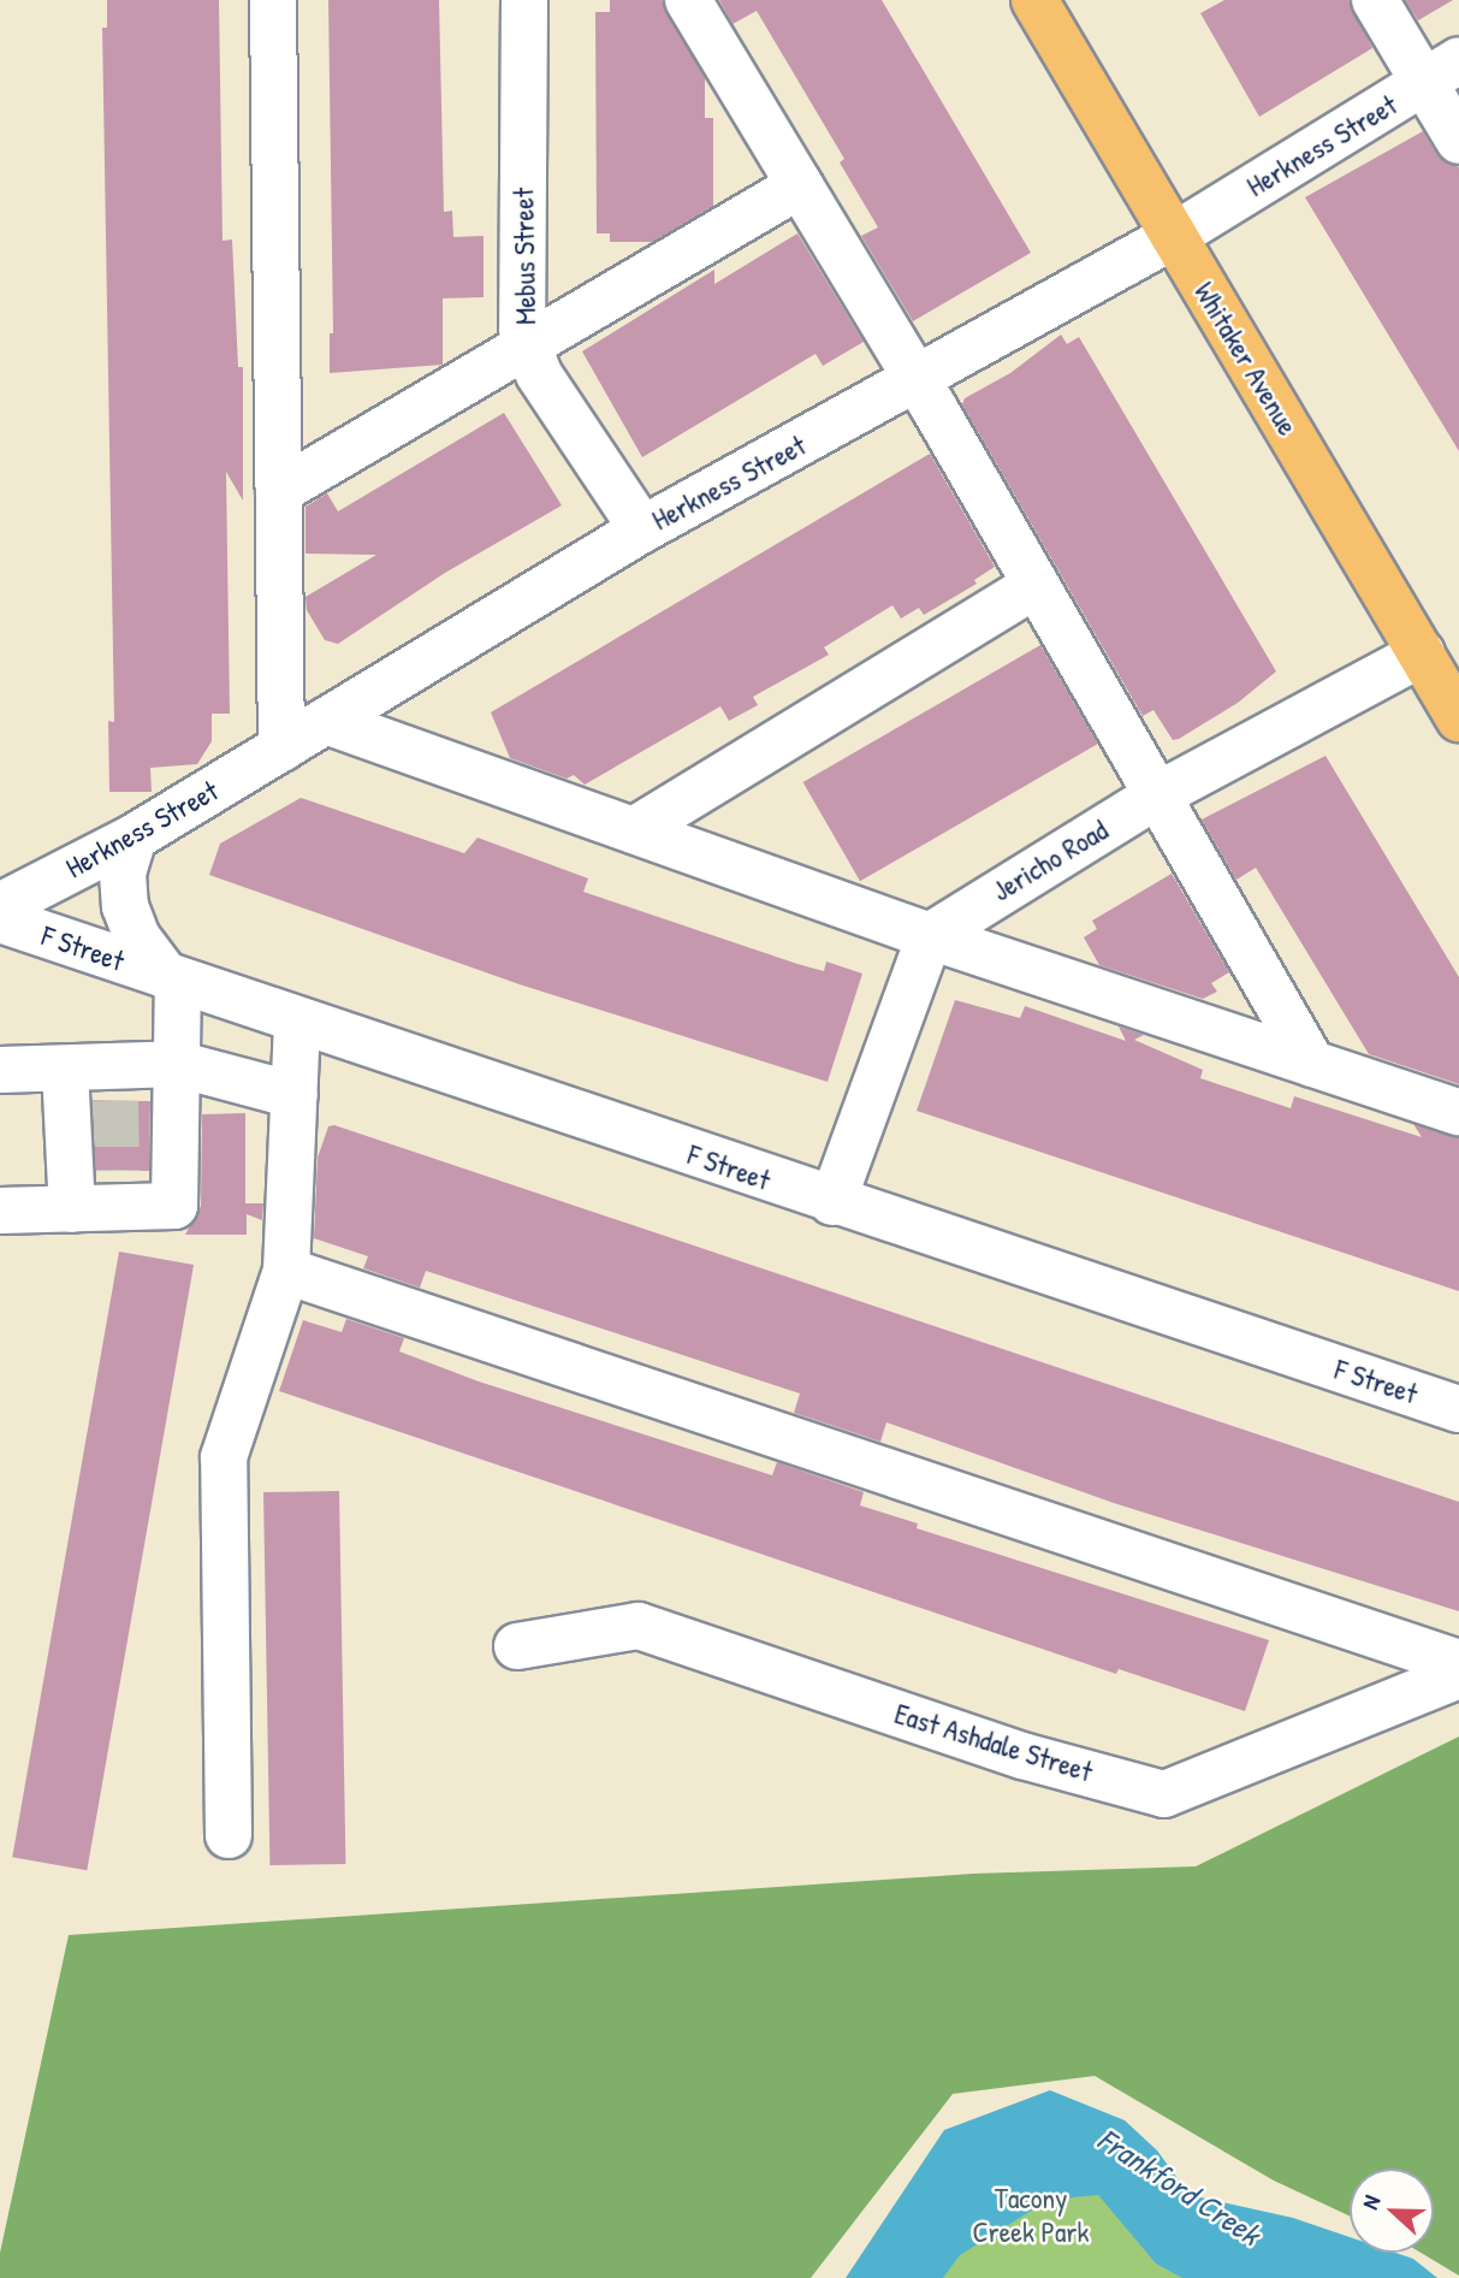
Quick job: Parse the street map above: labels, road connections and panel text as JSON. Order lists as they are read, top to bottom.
{
  "streets": {
    "main road": ["Whitaker Avenue"],
    "street": [
      "Herkness Street",
      "Mebus Street",
      "Jericho Road",
      "F Street",
      "East Ashdale Street"
    ]
  },
  "crossings": [
    ["Herkness Street", "Mebus Street"],
    ["Herkness Street", "Whitaker Avenue"],
    ["Whitaker Avenue", "Jericho Road"]
  ],
  "water": ["Frankford Creek"],
  "parks": ["Tacony Creek Park"],
  "north": "left"
}
